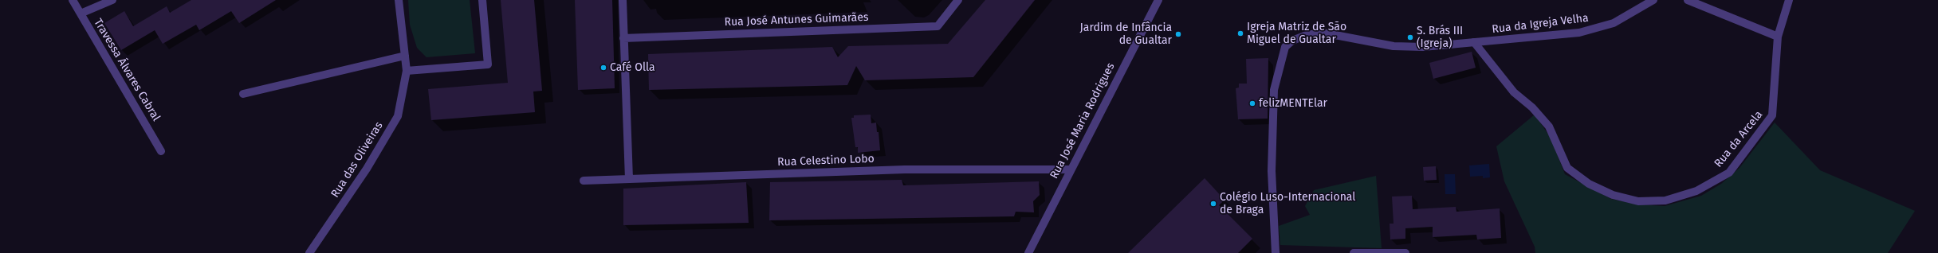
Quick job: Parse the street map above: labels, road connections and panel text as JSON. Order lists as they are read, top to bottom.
{
  "streets": {
    "street": [
      "Rua José Antunes Guimarães",
      "Rua da Igreja Velha",
      "Travessa Álvares Cabral",
      "Rua José Maria Rodrigues",
      "Rua da Arcela",
      "Rua das Oliveiras",
      "Rua Celestino Lobo"
    ]
  },
  "crossings": [
    ["Rua da Igreja Velha", "Rua da Arcela"],
    ["Rua José Maria Rodrigues", "Rua Celestino Lobo"]
  ],
  "places": [
    "Igreja Matriz de São Miguel de Gualtar",
    "Jardim de Infância de Gualtar",
    "S. Brás III (Igreja)",
    "Café Olla",
    "felizMENTElar",
    "Colégio Luso-Internacional de Braga"
  ]
}
